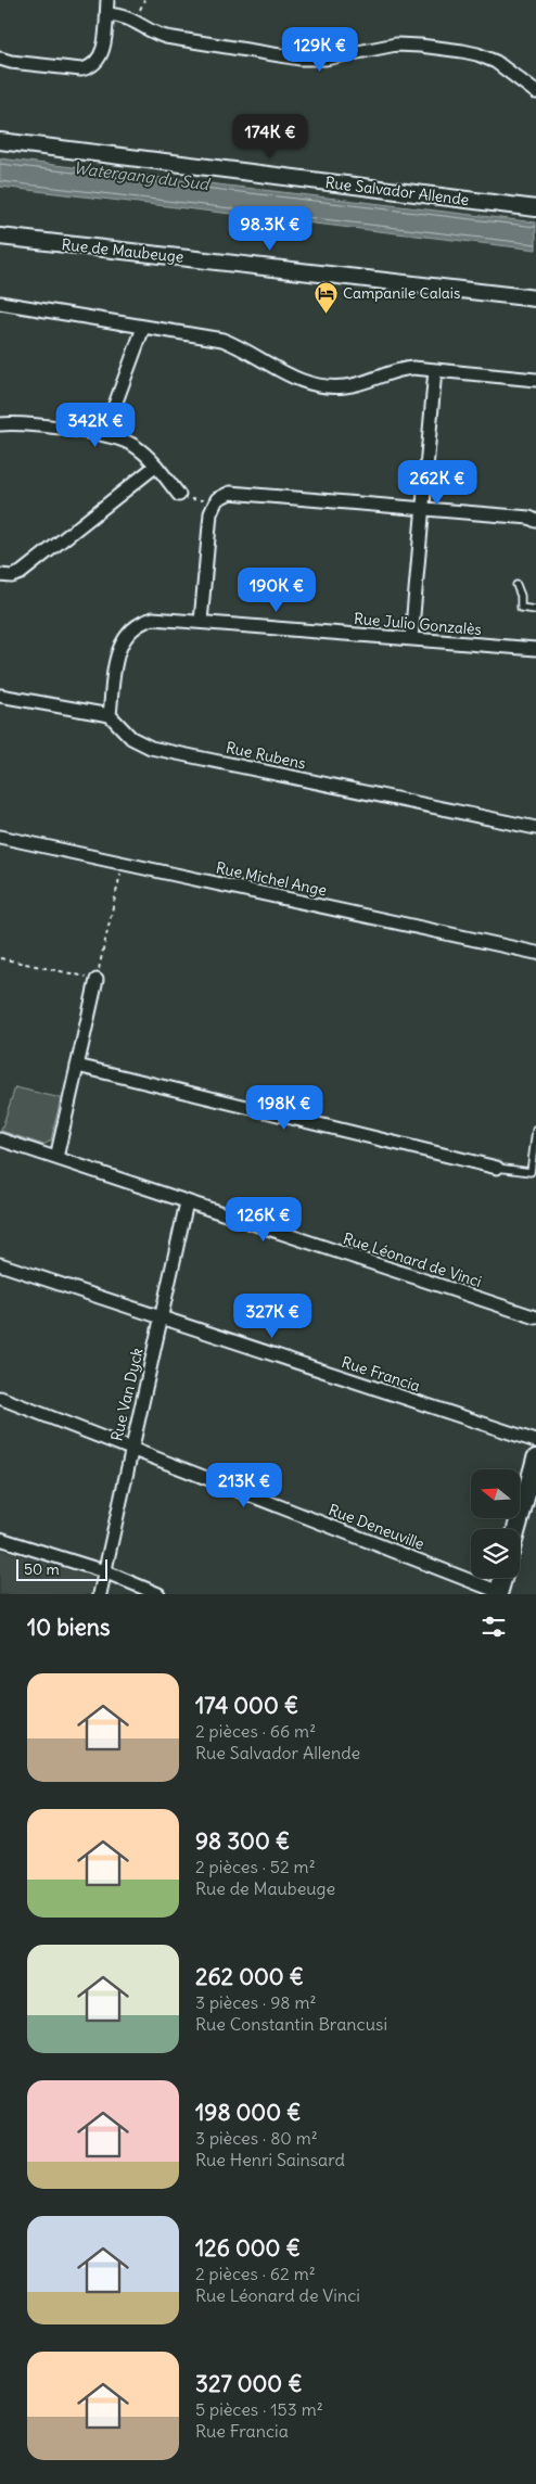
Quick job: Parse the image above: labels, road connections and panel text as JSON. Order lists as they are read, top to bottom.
{
  "streets": {
    "street": [
      "Rue Salvador Allende",
      "Rue de Maubeuge",
      "Rue Julio Gonzalès",
      "Rue Rubens",
      "Rue Michel Ange",
      "Rue Léonard de Vinci",
      "Rue Francia",
      "Rue Van Dyck",
      "Rue Deneuville"
    ]
  },
  "crossings": [
    ["Rue Julio Gonzalès", "Rue Rubens"],
    ["Rue Léonard de Vinci", "Rue Van Dyck"],
    ["Rue Francia", "Rue Van Dyck"],
    ["Rue Van Dyck", "Rue Deneuville"]
  ],
  "water": ["Watergang du Sud"],
  "places": {
    "hotel": ["Campanile Calais"]
  },
  "scale_bar": "50 m",
  "north": "left",
  "page": {
    "price": [
      "129K €",
      "174K €",
      "98.3K €",
      "342K €",
      "262K €",
      "190K €",
      "198K €",
      "126K €",
      "327K €",
      "213K €"
    ],
    "scale": "50 m",
    "heading": "10 biens",
    "list": [
      {
        "name": "174 000 €",
        "note": "2 pièces · 66 m² · Rue Salvador Allende"
      },
      {
        "name": "98 300 €",
        "note": "2 pièces · 52 m² · Rue de Maubeuge"
      },
      {
        "name": "262 000 €",
        "note": "3 pièces · 98 m² · Rue Constantin Brancusi"
      },
      {
        "name": "198 000 €",
        "note": "3 pièces · 80 m² · Rue Henri Sainsard"
      },
      {
        "name": "126 000 €",
        "note": "2 pièces · 62 m² · Rue Léonard de Vinci"
      },
      {
        "name": "327 000 €",
        "note": "5 pièces · 153 m² · Rue Francia"
      }
    ]
  }
}
